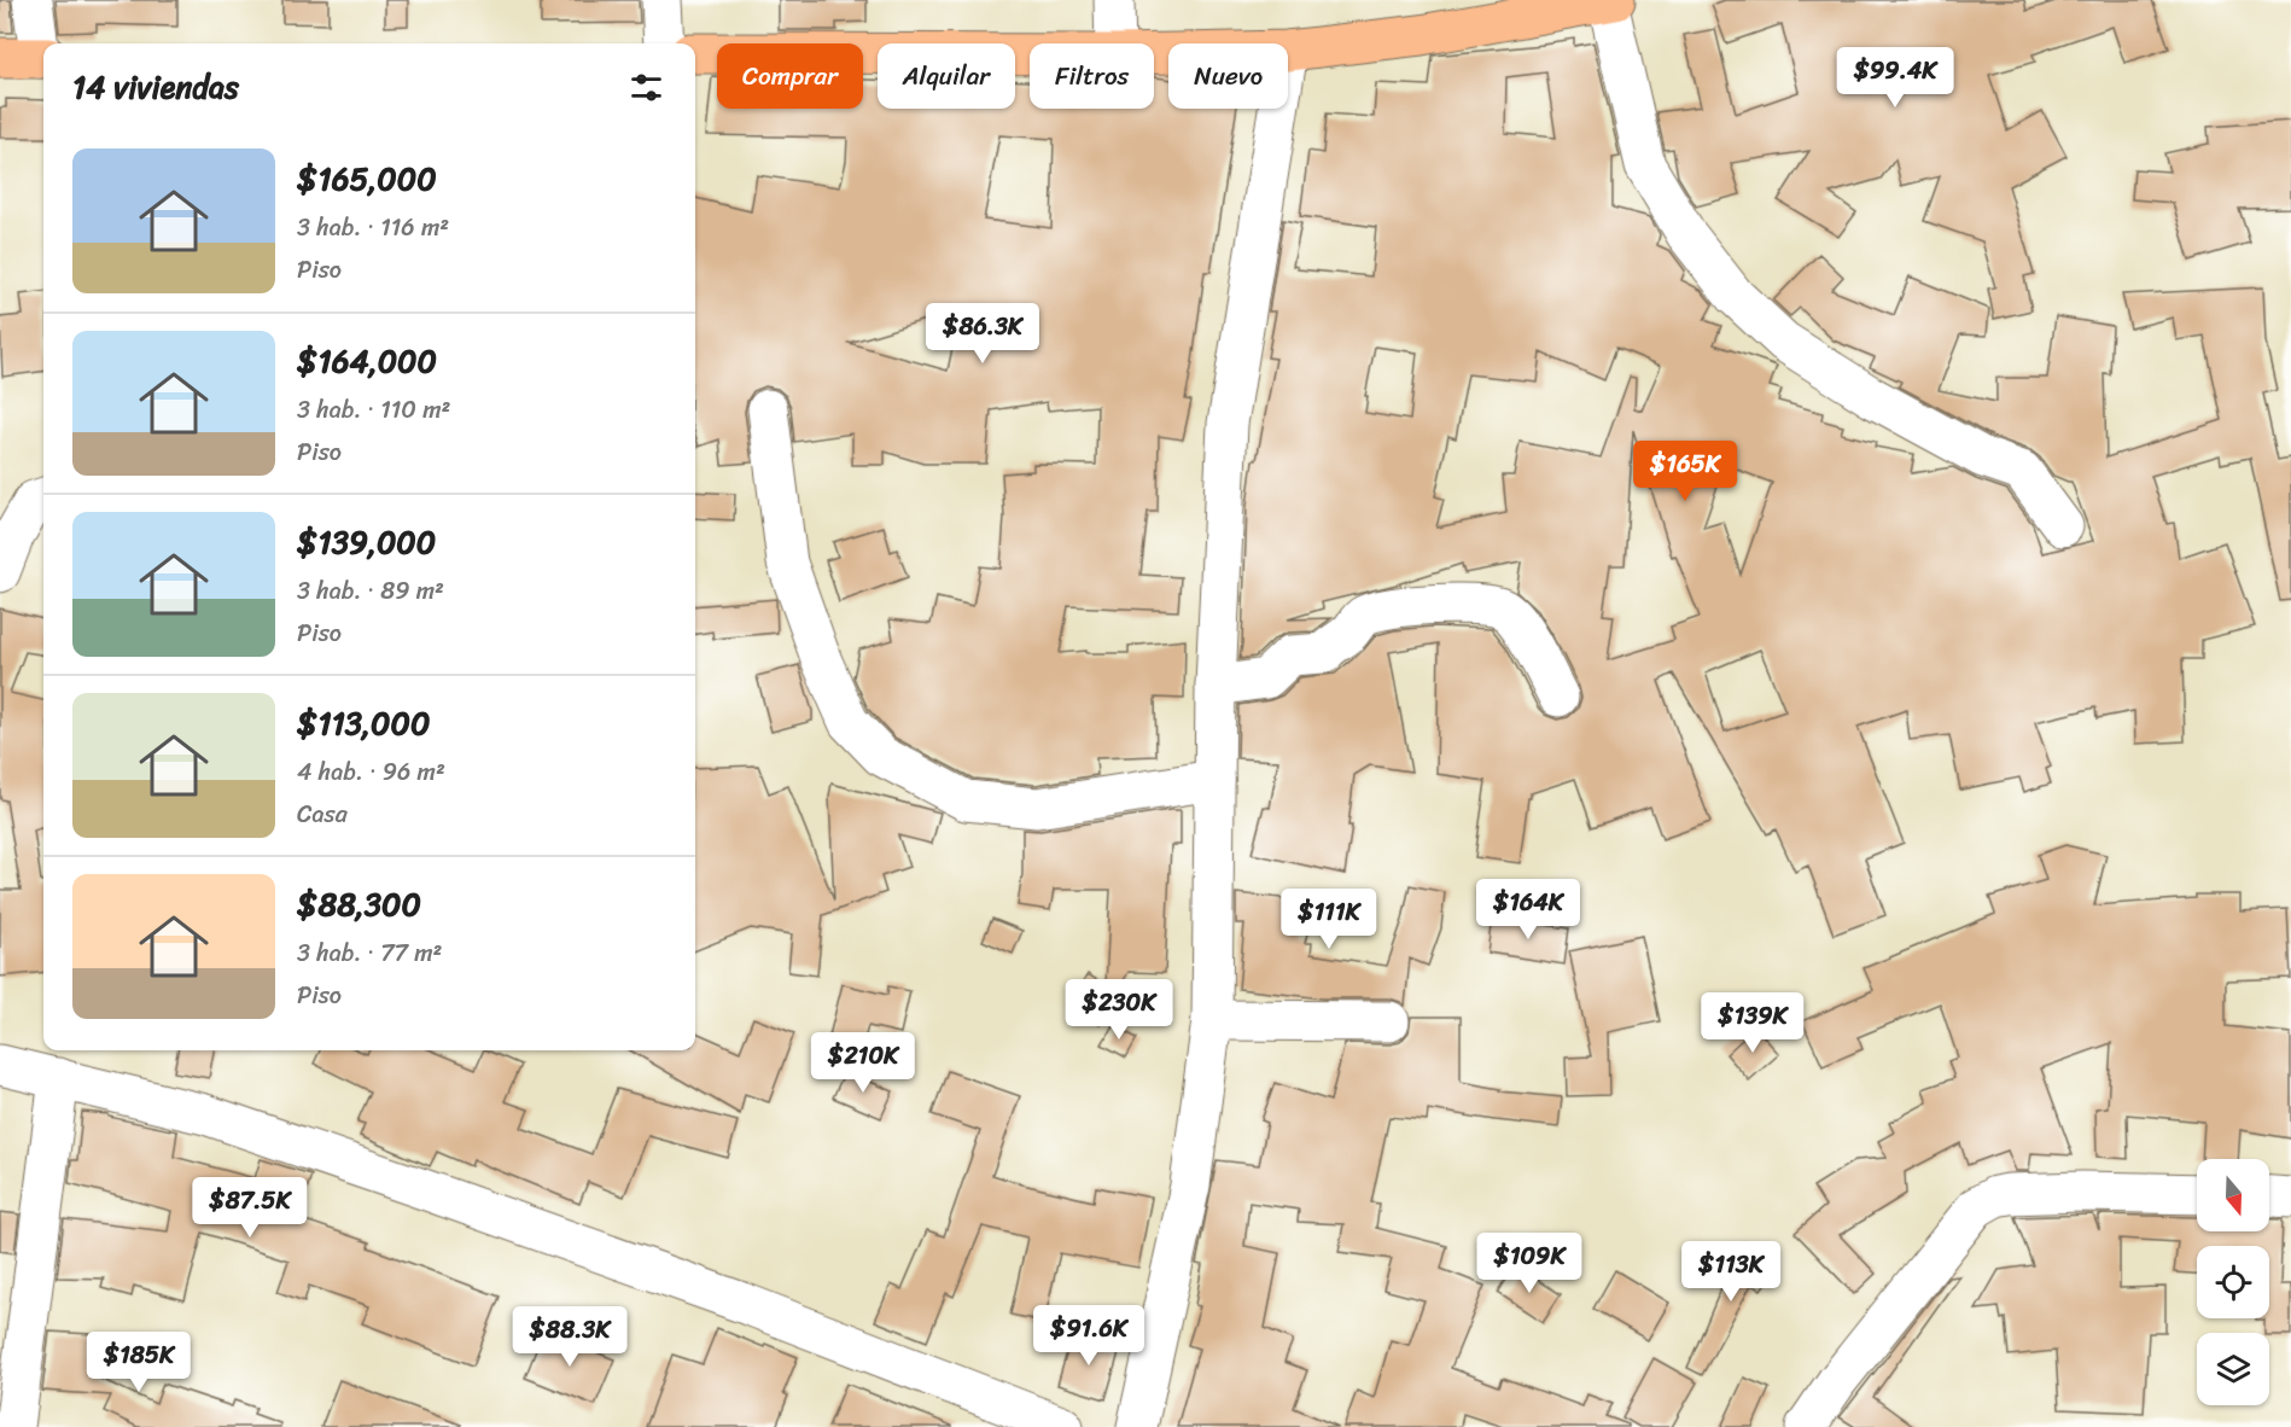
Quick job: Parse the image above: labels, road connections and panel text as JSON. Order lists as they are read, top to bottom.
{
  "north": "bottom",
  "page": {
    "chip": [
      "Comprar",
      "Alquilar",
      "Filtros",
      "Nuevo"
    ],
    "heading": "14 viviendas",
    "price": [
      "$99.4K",
      "$86.3K",
      "$165K",
      "$164K",
      "$111K",
      "$230K",
      "$139K",
      "$210K",
      "$87.5K",
      "$109K",
      "$113K",
      "$91.6K",
      "$88.3K",
      "$185K"
    ],
    "list": [
      {
        "name": "$165,000",
        "note": "3 hab. · 116 m² · Piso"
      },
      {
        "name": "$164,000",
        "note": "3 hab. · 110 m² · Piso"
      },
      {
        "name": "$139,000",
        "note": "3 hab. · 89 m² · Piso"
      },
      {
        "name": "$113,000",
        "note": "4 hab. · 96 m² · Casa"
      },
      {
        "name": "$88,300",
        "note": "3 hab. · 77 m² · Piso"
      }
    ]
  }
}
